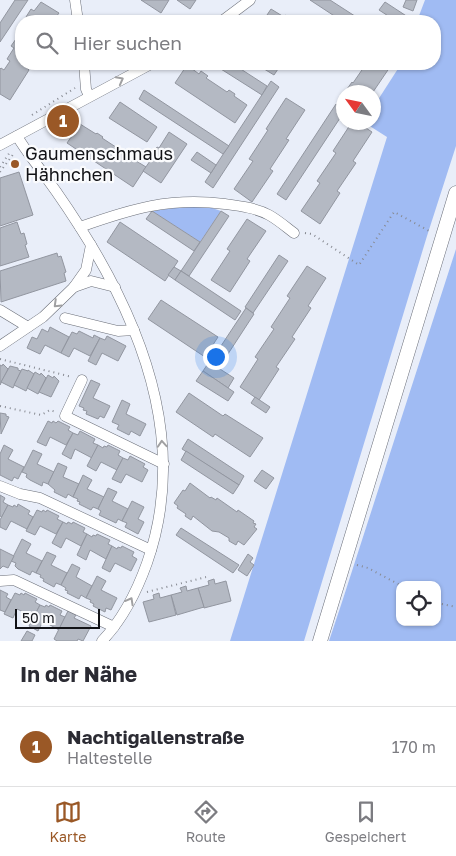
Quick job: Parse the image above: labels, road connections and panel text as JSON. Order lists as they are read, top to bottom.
{
  "places": ["Gaumenschmaus Hähnchen"],
  "scale_bar": "50 m",
  "north": "top left",
  "page": {
    "search": "Hier suchen",
    "pins": "1",
    "scale": "50 m",
    "heading": "In der Nähe",
    "list": [
      {
        "mark": "1",
        "name": "Nachtigallenstraße",
        "note": "Haltestelle",
        "value": "170 m"
      }
    ],
    "nav": ["Karte", "Route", "Gespeichert"]
  }
}
